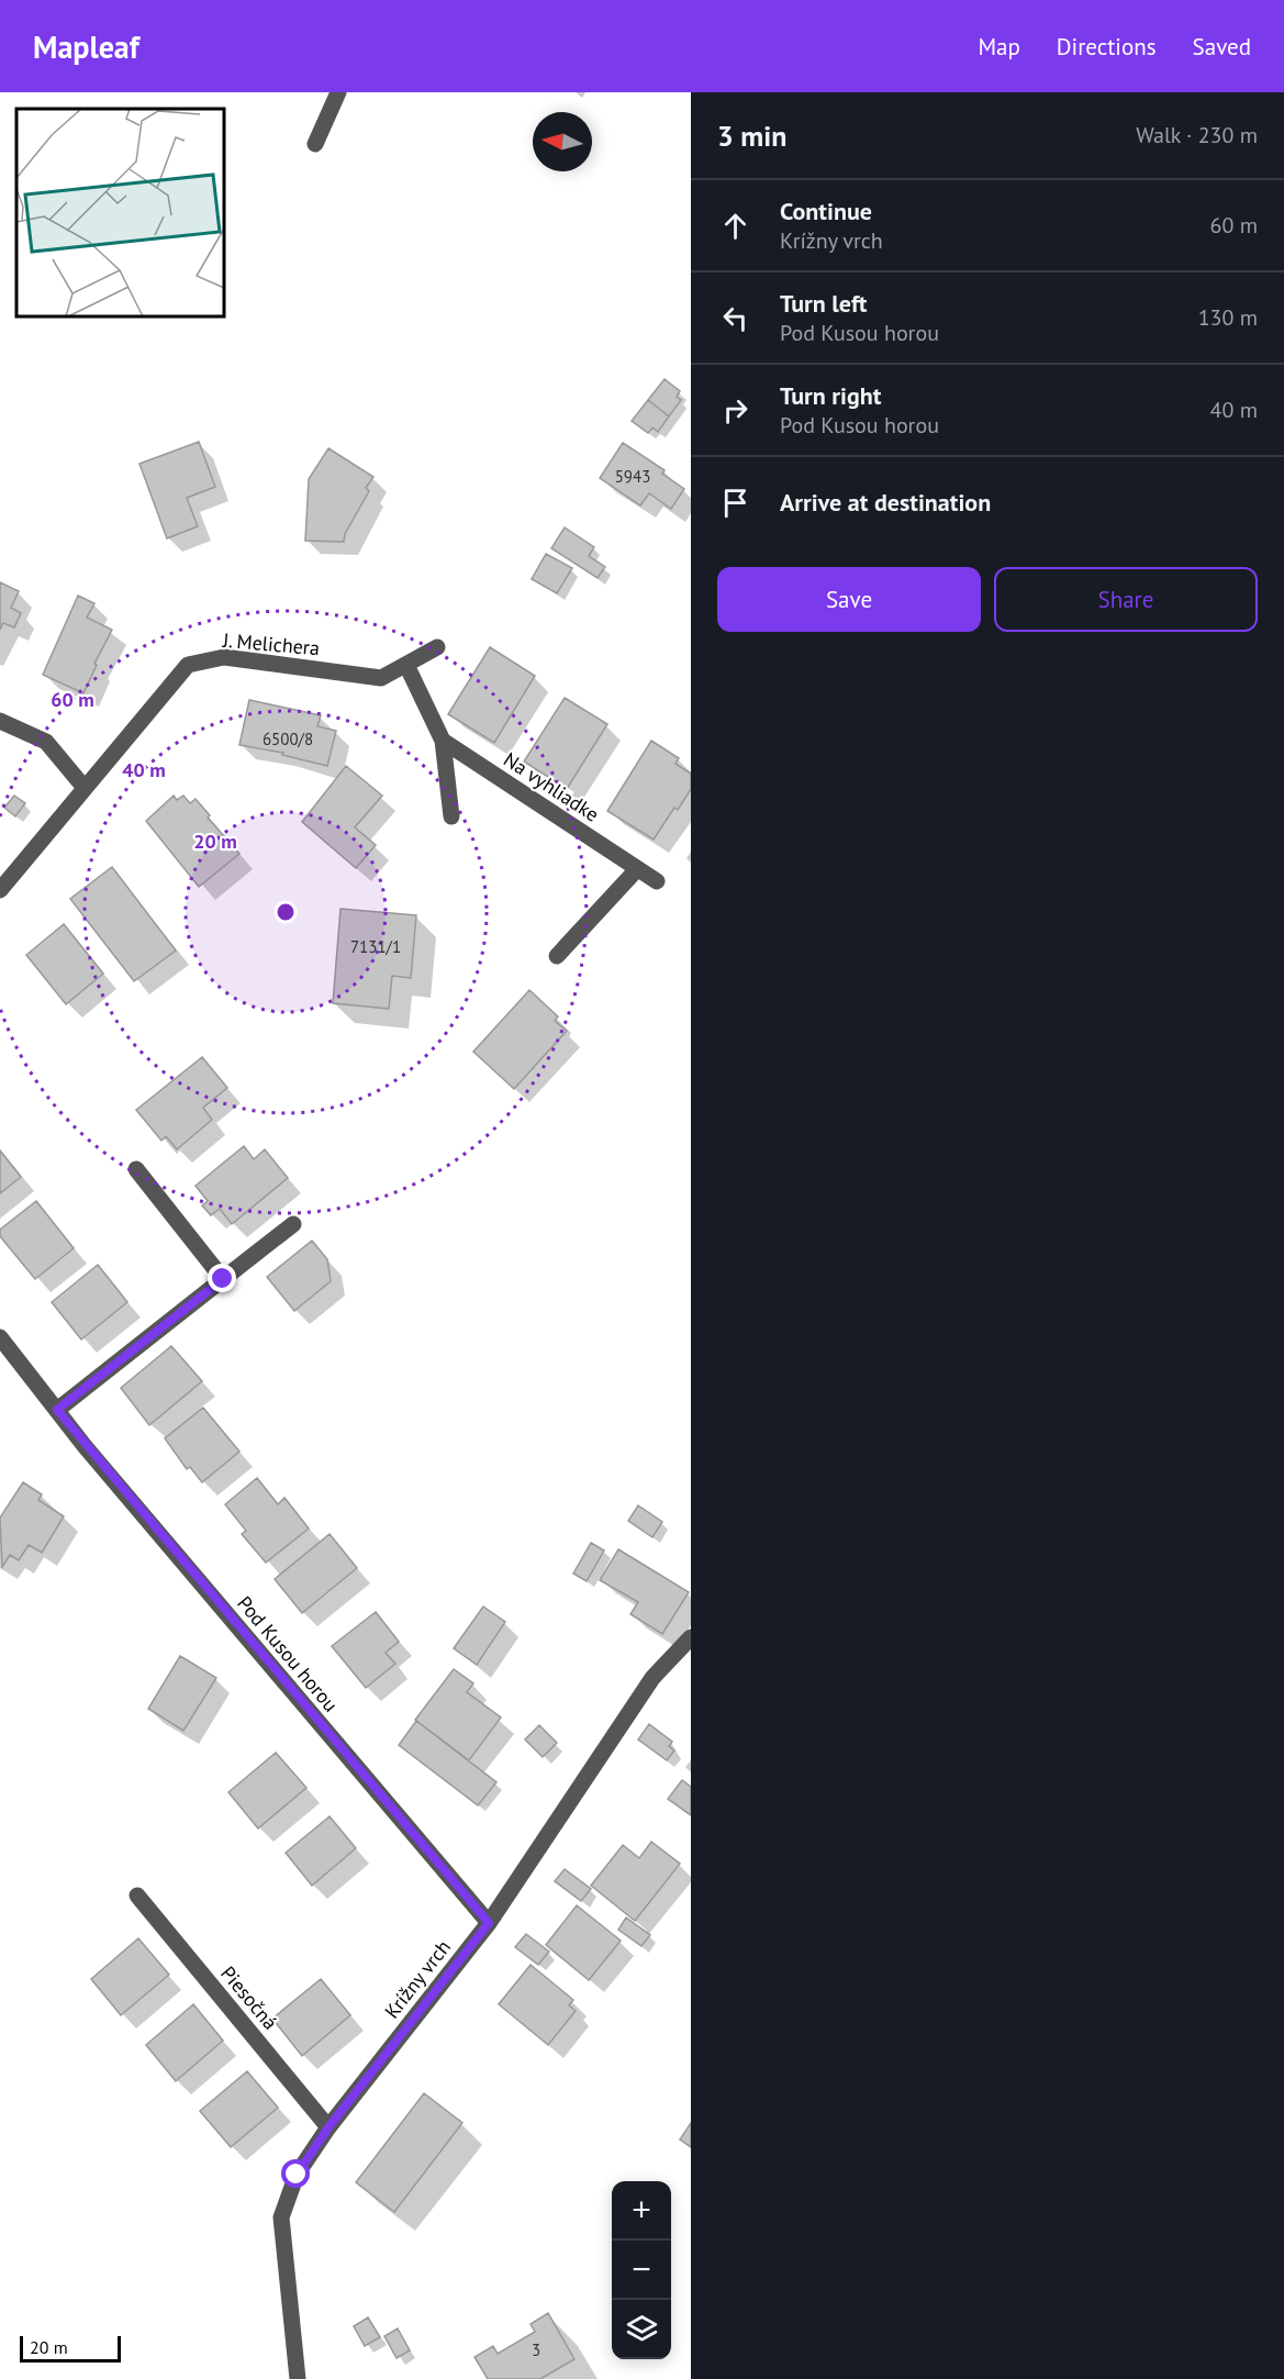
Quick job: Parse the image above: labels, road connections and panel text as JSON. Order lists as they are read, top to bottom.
{
  "streets": {
    "street": [
      "J. Melichera",
      "Na vyhliadke",
      "Pod Kusou horou",
      "Krížny vrch",
      "Piesočná"
    ]
  },
  "crossings": [
    ["Pod Kusou horou", "Krížny vrch"],
    ["Krížny vrch", "Piesočná"]
  ],
  "house_numbers": [
    "5943",
    "6500/8",
    "7131/1",
    "3"
  ],
  "scale_bar": "20 m",
  "north": "left",
  "page": {
    "header": "Mapleaf",
    "nav": ["Map", "Directions", "Saved"],
    "heading": ["3 min", "Walk · 230 m"],
    "list": [
      ["Continue", "Krížny vrch", "60 m"],
      ["Turn left", "Pod Kusou horou", "130 m"],
      ["Turn right", "Pod Kusou horou", "40 m"],
      "Arrive at destination"
    ],
    "buttons": ["Save", "Share"],
    "map_buttons": ["+", "−"],
    "scale": "20 m"
  },
  "rings": ["60 m", "40 m", "20 m"]
}
